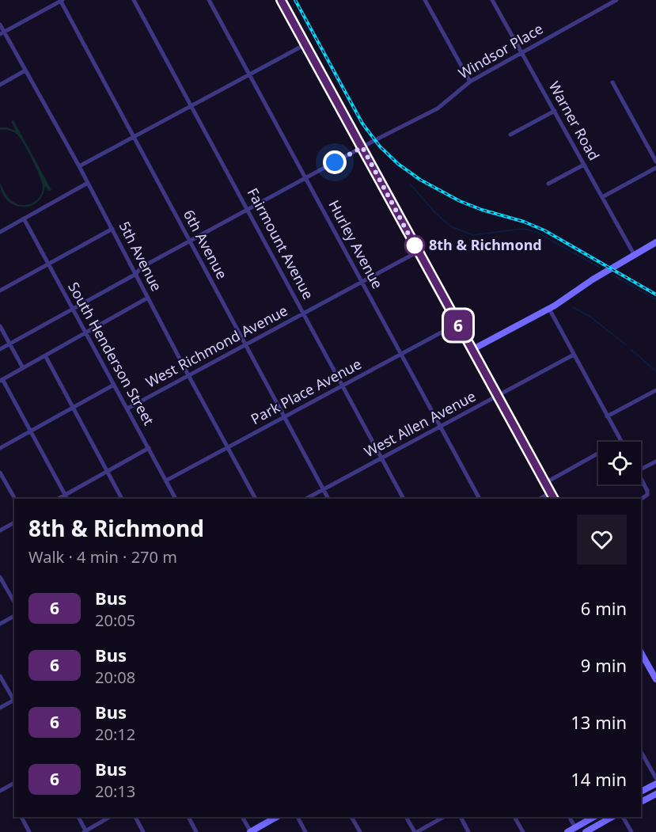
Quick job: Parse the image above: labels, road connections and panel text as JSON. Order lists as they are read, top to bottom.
{
  "streets": {
    "street": [
      "Windsor Place",
      "Warner Road",
      "Fairmount Avenue",
      "6th Avenue",
      "Hurley Avenue",
      "5th Avenue",
      "West Richmond Avenue",
      "South Henderson Street",
      "Park Place Avenue",
      "West Allen Avenue"
    ]
  },
  "crossings": [
    ["Windsor Place", "Warner Road"],
    ["Windsor Place", "Fairmount Avenue"],
    ["Windsor Place", "6th Avenue"],
    ["Windsor Place", "Hurley Avenue"],
    ["Windsor Place", "5th Avenue"],
    ["Windsor Place", "South Henderson Street"],
    ["Fairmount Avenue", "West Richmond Avenue"],
    ["Fairmount Avenue", "Park Place Avenue"],
    ["Fairmount Avenue", "West Allen Avenue"],
    ["6th Avenue", "West Richmond Avenue"],
    ["6th Avenue", "Park Place Avenue"],
    ["6th Avenue", "West Allen Avenue"],
    ["Hurley Avenue", "West Richmond Avenue"],
    ["Hurley Avenue", "Park Place Avenue"],
    ["Hurley Avenue", "West Allen Avenue"],
    ["5th Avenue", "West Richmond Avenue"],
    ["5th Avenue", "Park Place Avenue"],
    ["West Richmond Avenue", "South Henderson Street"],
    ["South Henderson Street", "Park Place Avenue"]
  ],
  "places": ["8th & Richmond"],
  "lines": ["bus line 6"],
  "page": {
    "on_map": "6",
    "heading": ["8th & Richmond", "Walk · 4 min · 270 m"],
    "list": [
      {
        "mark": "6",
        "name": "Bus",
        "note": "20:05",
        "value": "6 min"
      },
      {
        "mark": "6",
        "name": "Bus",
        "note": "20:08",
        "value": "9 min"
      },
      {
        "mark": "6",
        "name": "Bus",
        "note": "20:12",
        "value": "13 min"
      },
      {
        "mark": "6",
        "name": "Bus",
        "note": "20:13",
        "value": "14 min"
      }
    ]
  }
}
